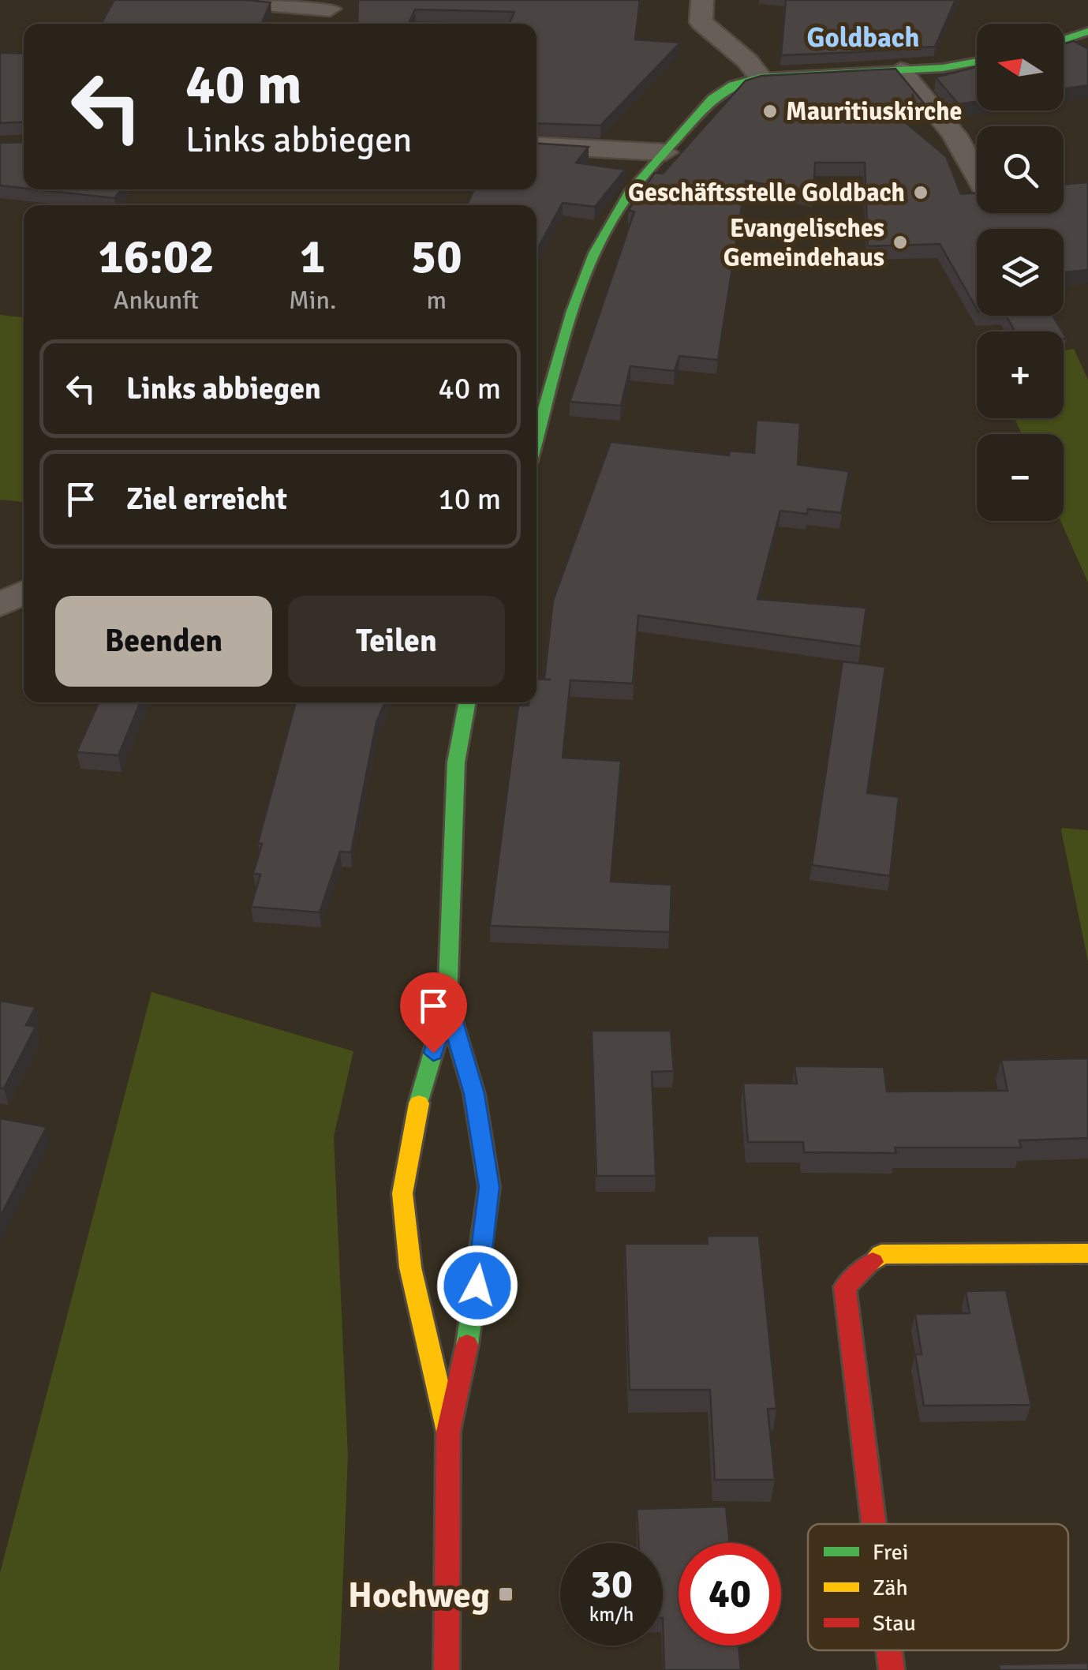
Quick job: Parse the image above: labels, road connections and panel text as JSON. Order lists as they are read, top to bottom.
{
  "districts": ["Goldbach"],
  "places": {
    "other": ["Mauritiuskirche", "Geschäftsstelle Goldbach", "Evangelisches Gemeindehaus"],
    "transit": ["Hochweg"]
  },
  "legend": ["Frei", "Zäh", "Stau"],
  "north": "left",
  "page": {
    "map_buttons": ["+", "−"],
    "turn": ["40 m", "Links abbiegen"],
    "eta": [
      "16:02",
      "Ankunft",
      "1",
      "Min.",
      "50",
      "m"
    ],
    "list": [
      {
        "name": "Links abbiegen",
        "value": "40 m"
      },
      {
        "name": "Ziel erreicht",
        "value": "10 m"
      }
    ],
    "buttons": ["Beenden", "Teilen"],
    "speed": "30 km/h",
    "limit": "40"
  }
}
